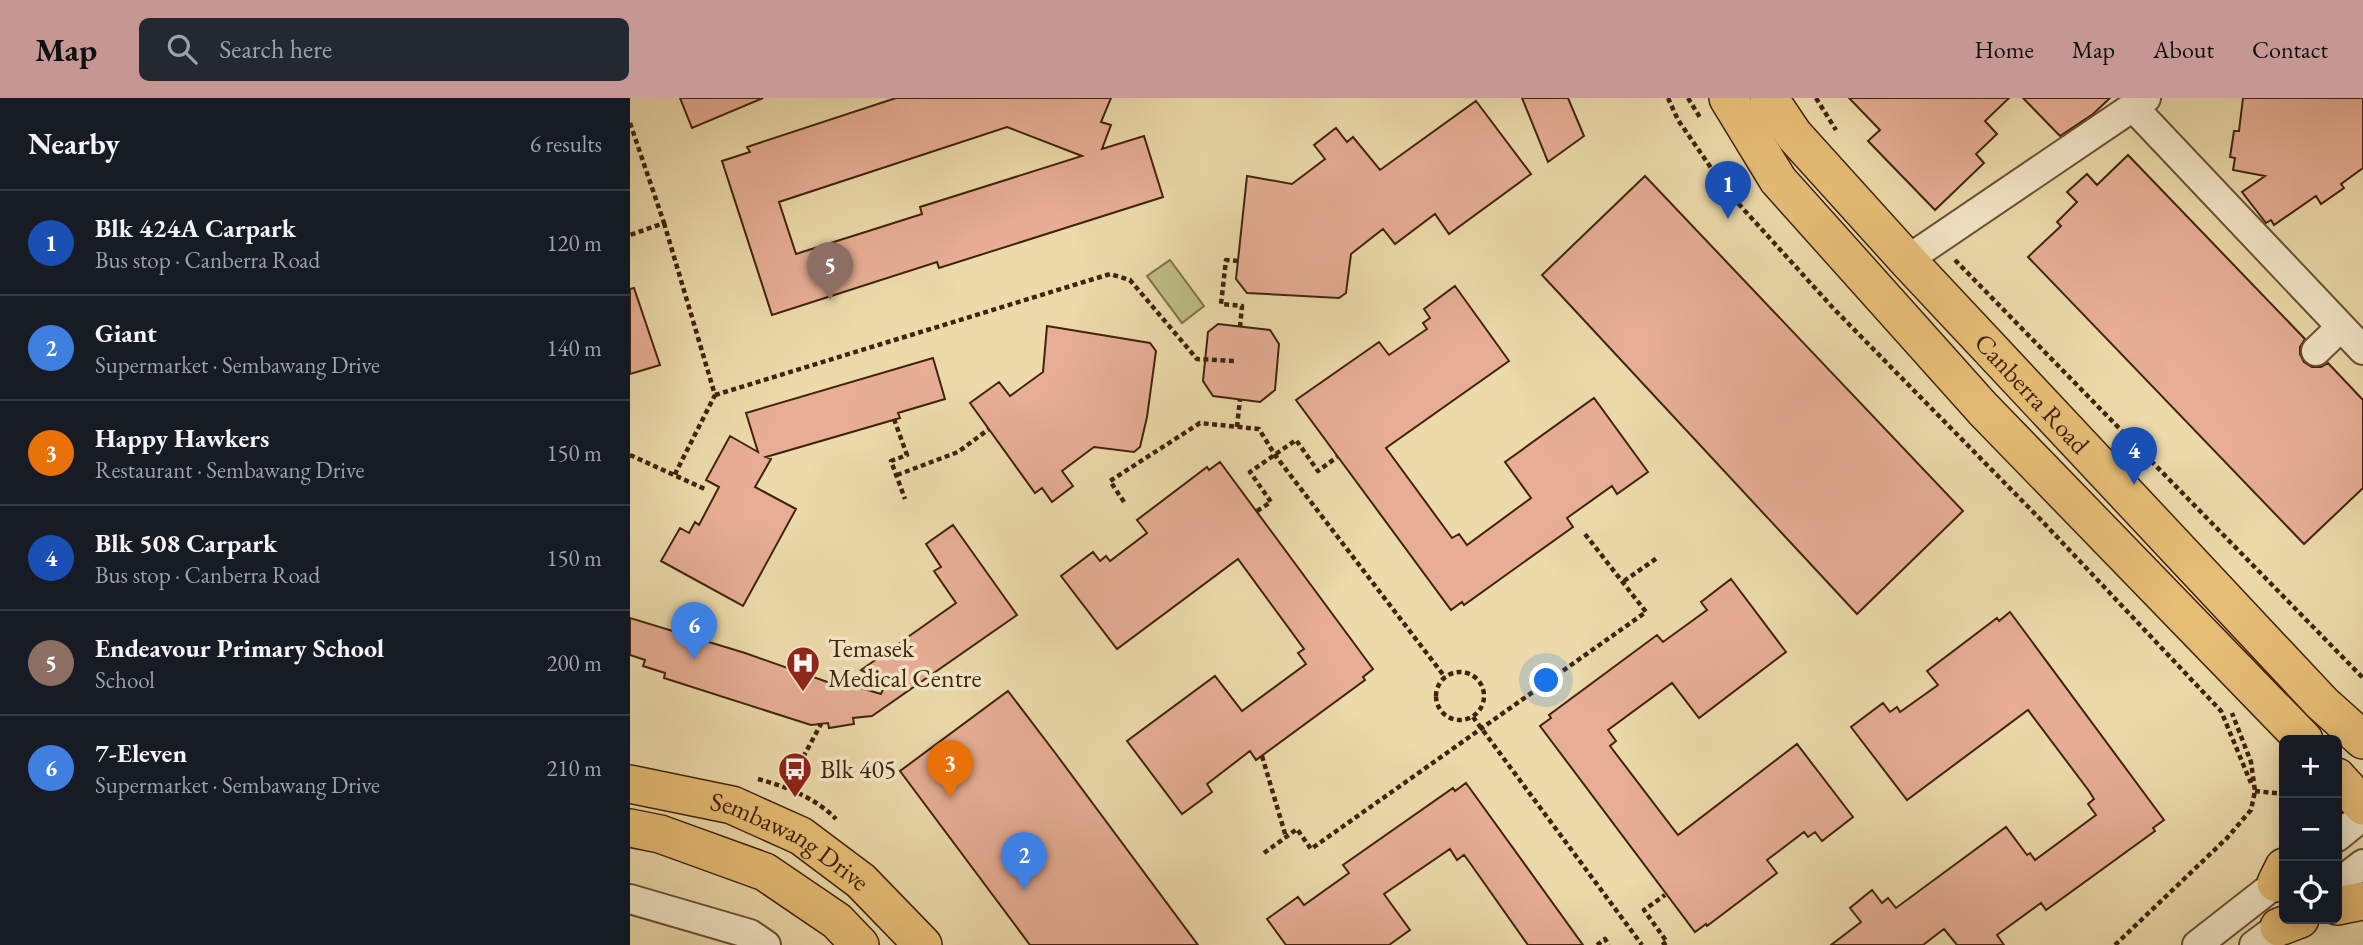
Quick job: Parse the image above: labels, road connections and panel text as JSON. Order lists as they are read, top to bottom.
{
  "streets": {
    "main road": ["Canberra Road", "Sembawang Drive"]
  },
  "places": {
    "hospital": ["Temasek Medical Centre"],
    "bus stop": ["Blk 405"]
  },
  "page": {
    "header": "Map",
    "search": "Search here",
    "nav": [
      "Home",
      "Map",
      "About",
      "Contact"
    ],
    "heading": ["Nearby", "6 results"],
    "pins": [
      "1",
      "5",
      "4",
      "6",
      "3",
      "2"
    ],
    "list": [
      {
        "mark": "1",
        "name": "Blk 424A Carpark",
        "note": "Bus stop · Canberra Road",
        "value": "120 m"
      },
      {
        "mark": "2",
        "name": "Giant",
        "note": "Supermarket · Sembawang Drive",
        "value": "140 m"
      },
      {
        "mark": "3",
        "name": "Happy Hawkers",
        "note": "Restaurant · Sembawang Drive",
        "value": "150 m"
      },
      {
        "mark": "4",
        "name": "Blk 508 Carpark",
        "note": "Bus stop · Canberra Road",
        "value": "150 m"
      },
      {
        "mark": "5",
        "name": "Endeavour Primary School",
        "note": "School",
        "value": "200 m"
      },
      {
        "mark": "6",
        "name": "7-Eleven",
        "note": "Supermarket · Sembawang Drive",
        "value": "210 m"
      }
    ],
    "map_buttons": ["+", "−"]
  }
}
